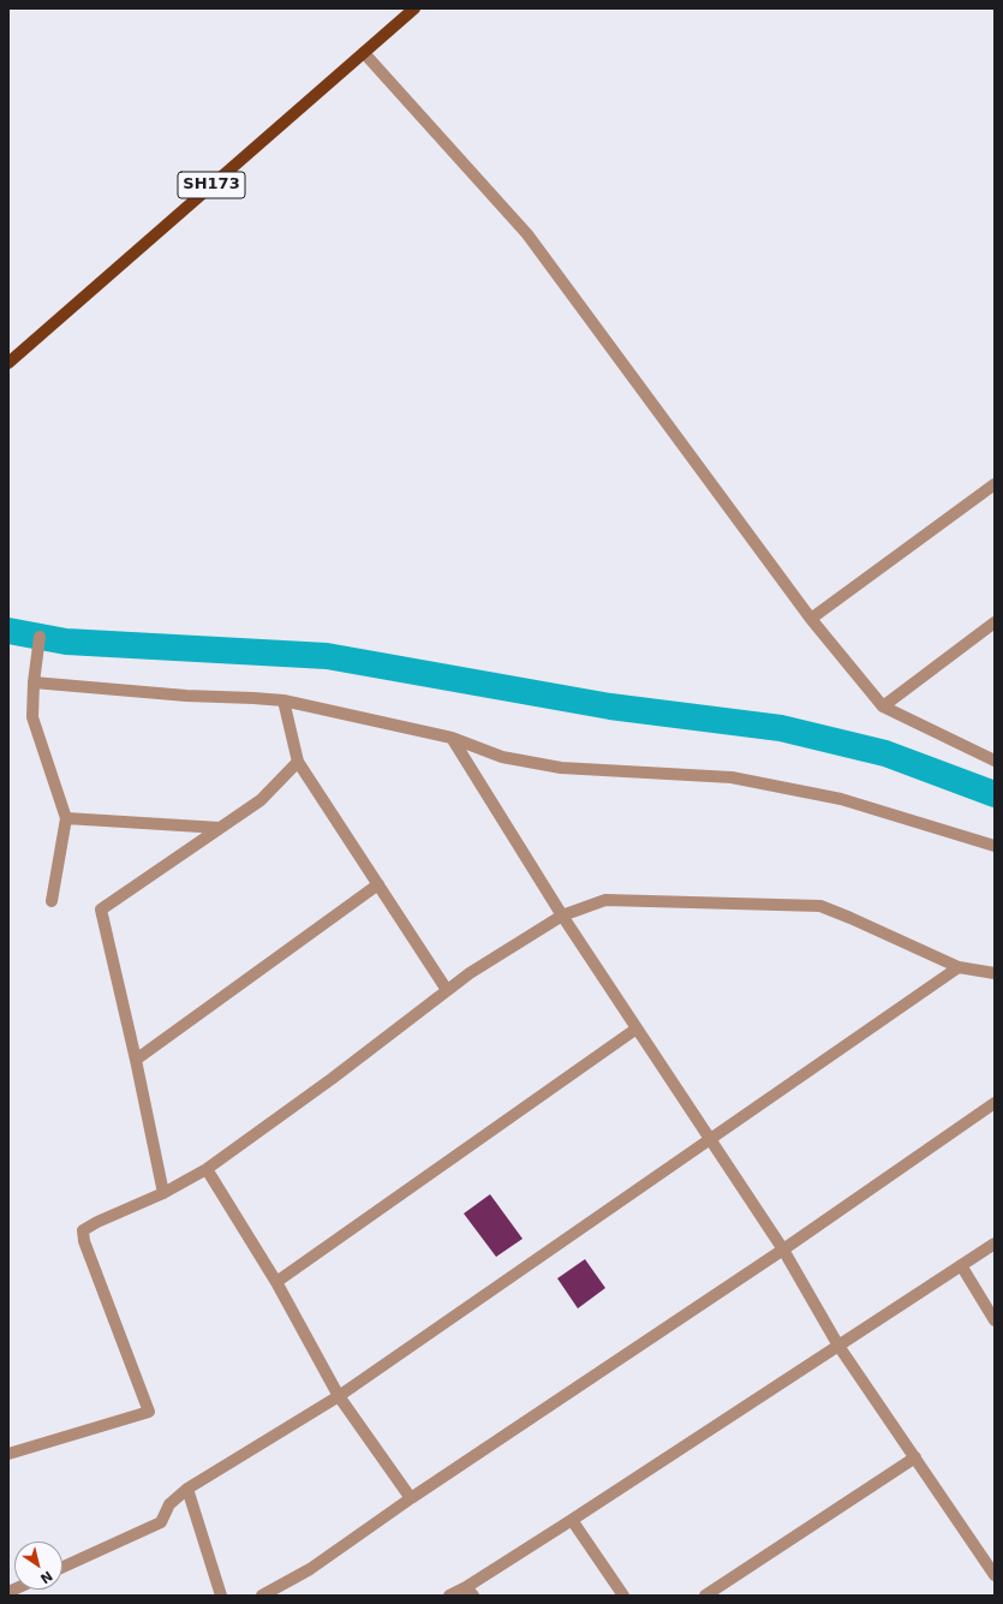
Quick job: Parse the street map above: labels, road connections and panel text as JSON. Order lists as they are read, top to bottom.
{
  "streets": {
    "main road": ["SH173"]
  },
  "north": "bottom right"
}
